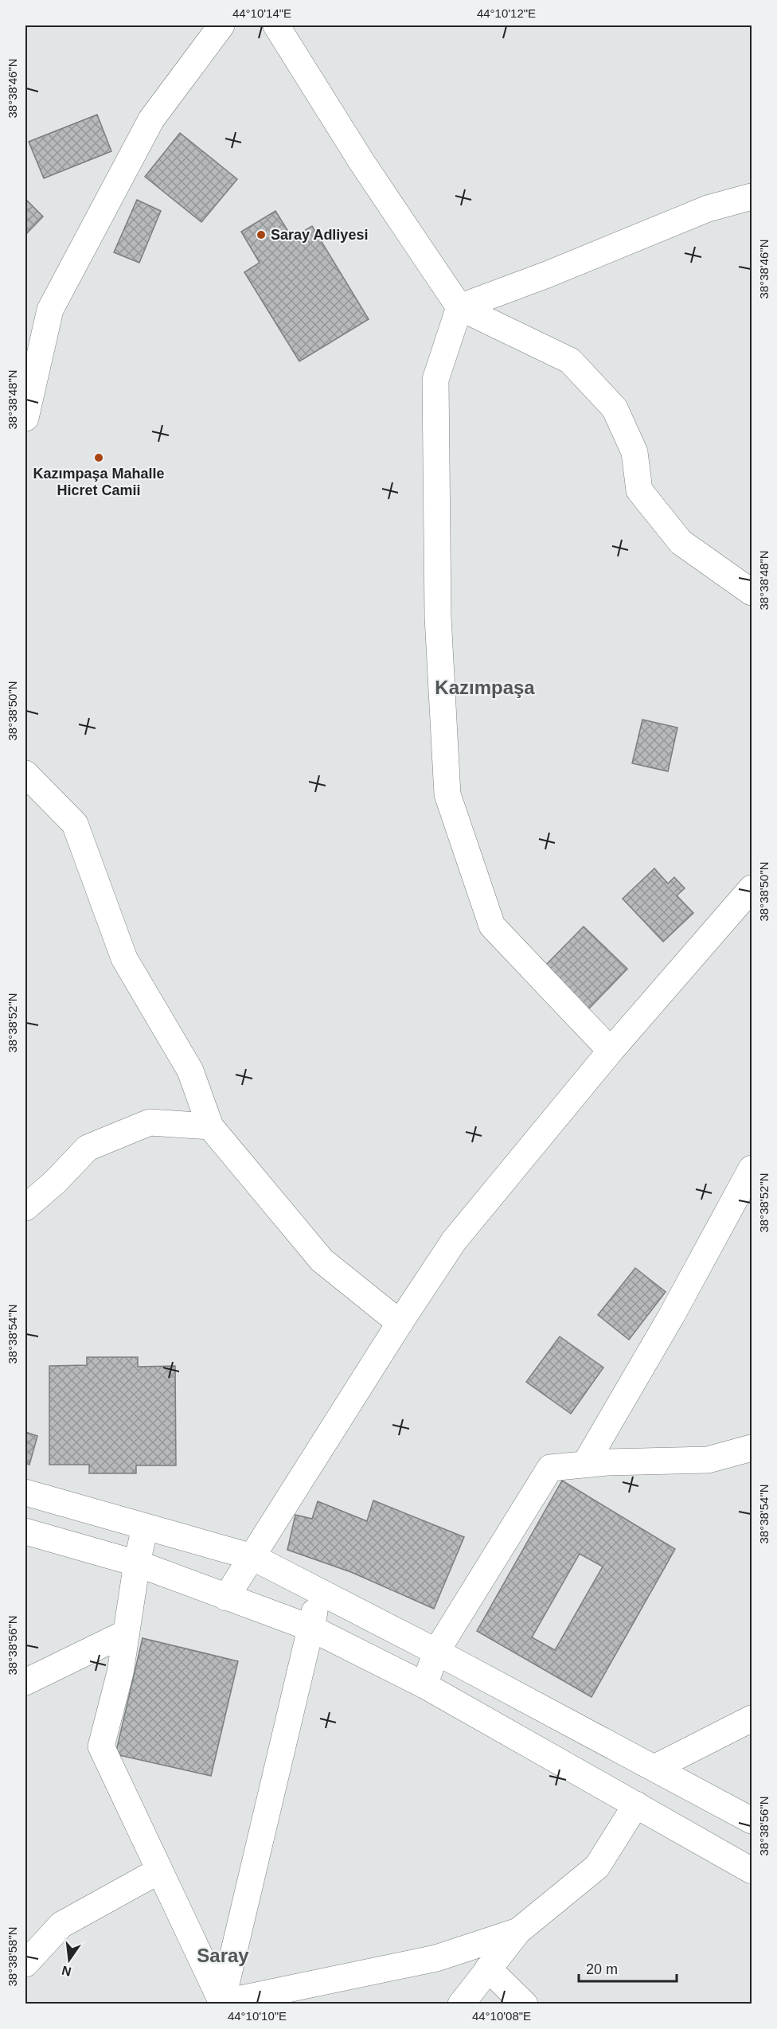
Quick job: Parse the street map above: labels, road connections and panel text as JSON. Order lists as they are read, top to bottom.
{
  "districts": ["Kazımpaşa", "Saray"],
  "places": ["Saray Adliyesi", "Kazımpaşa Mahalle Hicret Camii"],
  "scale_bar": "20 m",
  "north": "bottom",
  "coordinates": [
    "44°10'14\"E",
    "44°10'12\"E",
    "38°38'46\"N",
    "38°38'48\"N",
    "38°38'50\"N",
    "38°38'52\"N",
    "38°38'54\"N",
    "38°38'56\"N",
    "38°38'58\"N",
    "44°10'10\"E",
    "44°10'08\"E"
  ]
}
